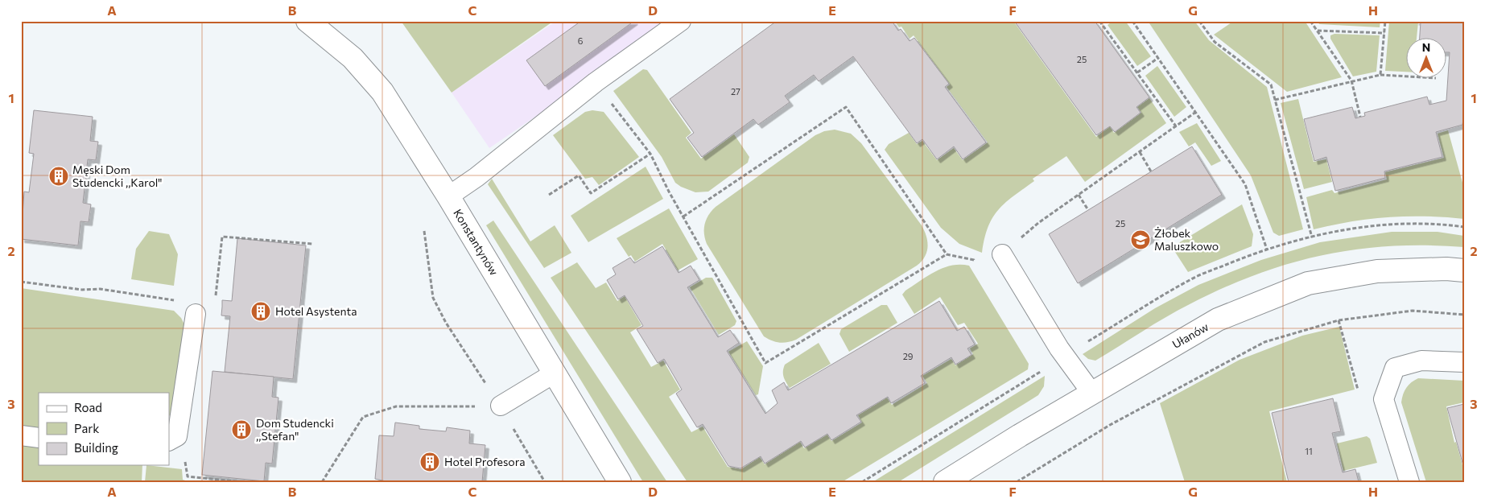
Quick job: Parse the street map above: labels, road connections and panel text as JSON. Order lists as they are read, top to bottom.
{
  "streets": {
    "street": ["Konstantynów", "Ułanów"]
  },
  "places": {
    "building": [
      "Męski Dom Studencki ,,Karol\"",
      "Hotel Asystenta",
      "Dom Studencki ,,Stefan\"",
      "Hotel Profesora"
    ],
    "school or university": ["Żłobek Maluszkowo"]
  },
  "house_numbers": [
    "6",
    "25",
    "27",
    "25",
    "29",
    "11"
  ],
  "legend": ["Road", "Park", "Building"],
  "north": "top",
  "grid": {
    "columns": [
      "A",
      "B",
      "C",
      "D",
      "E",
      "F",
      "G",
      "H"
    ],
    "rows": ["1", "2", "3"]
  }
}
